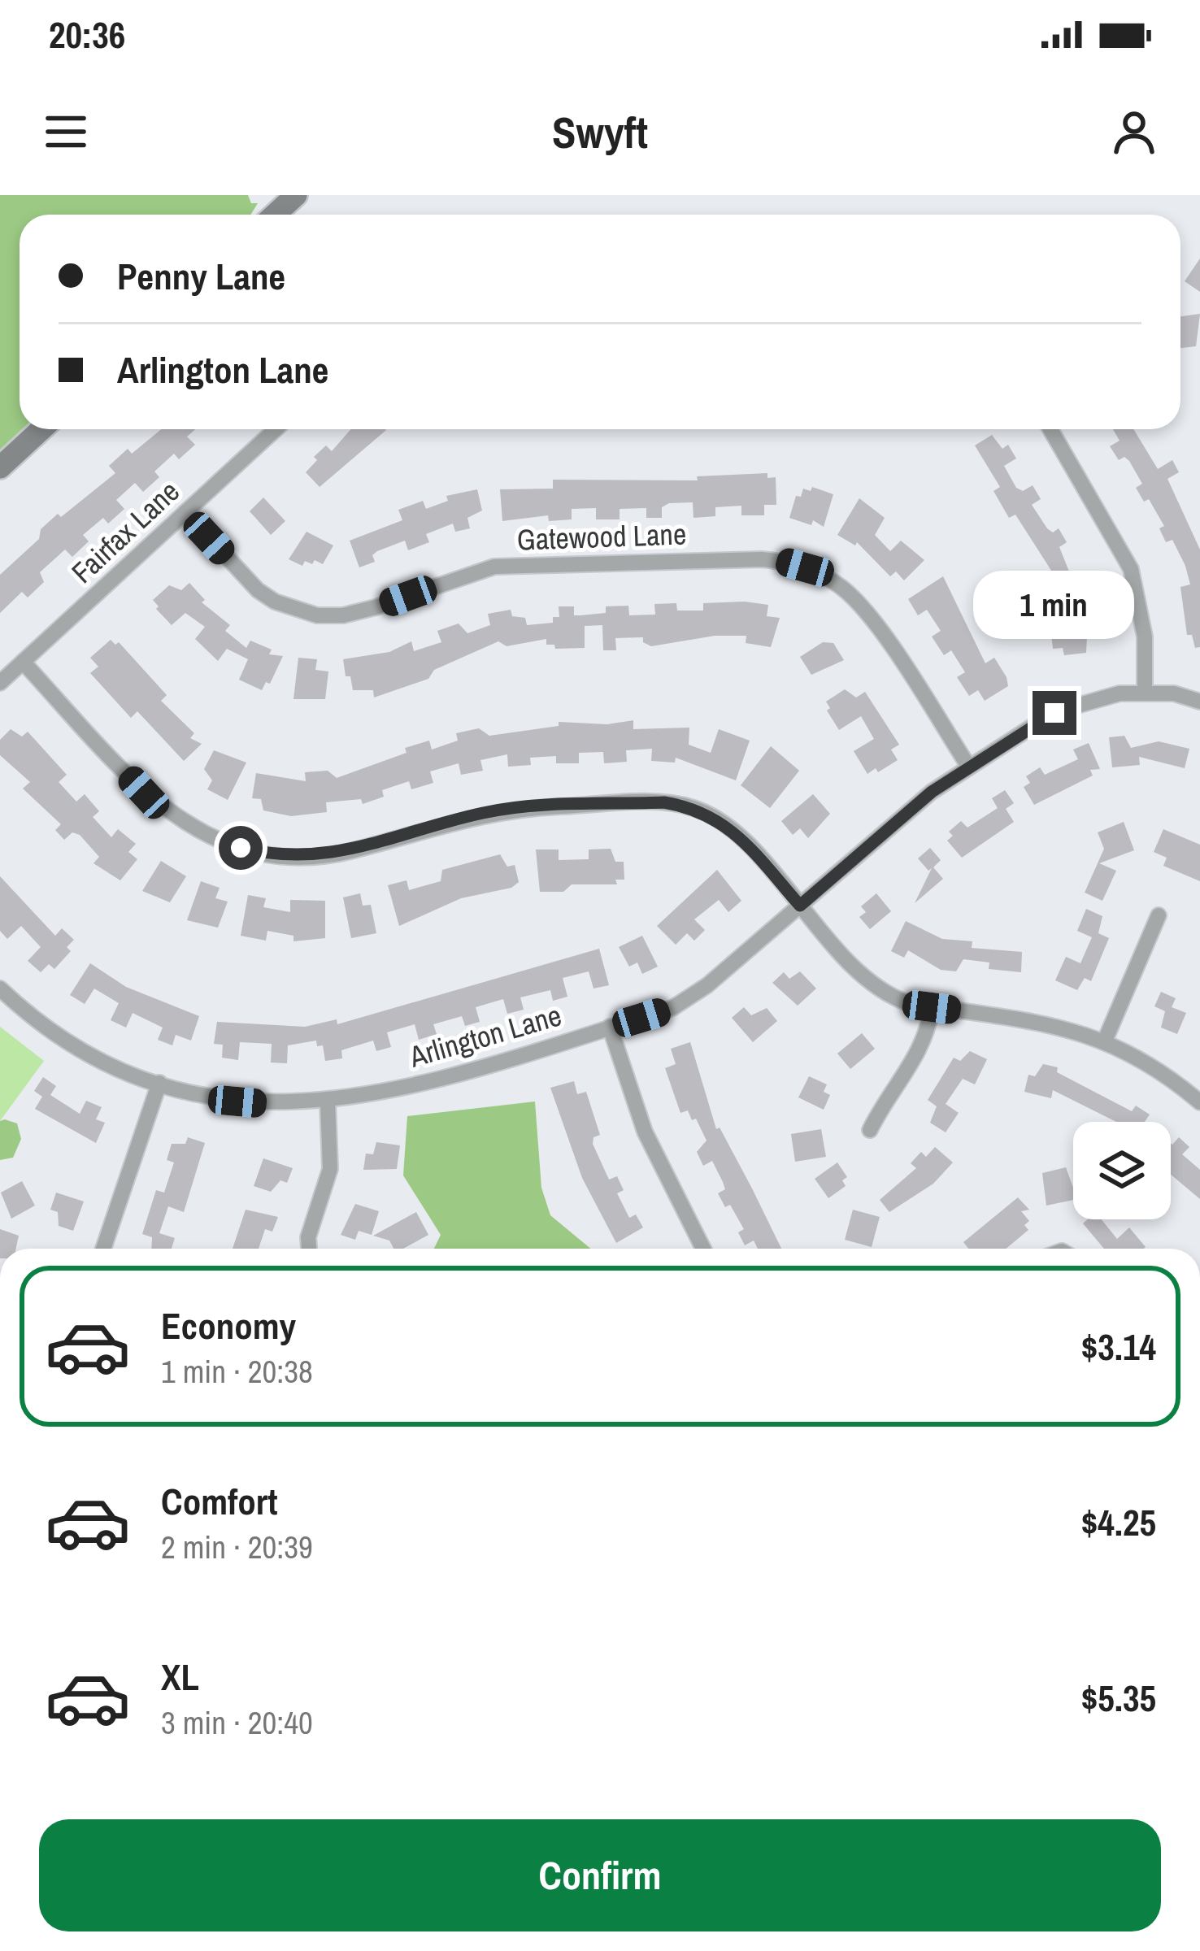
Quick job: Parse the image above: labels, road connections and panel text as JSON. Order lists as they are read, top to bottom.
{
  "streets": {
    "street": ["Fairfax Lane", "Gatewood Lane", "Arlington Lane"]
  },
  "crossings": [
    ["Fairfax Lane", "Gatewood Lane"],
    ["Gatewood Lane", "Arlington Lane"]
  ],
  "page": {
    "status": "20:36",
    "header": "Swyft",
    "banner": ["Penny Lane", "Arlington Lane"],
    "bubble": "1 min",
    "list": [
      {
        "name": "Economy",
        "note": "1 min · 20:38",
        "value": "$3.14"
      },
      {
        "name": "Comfort",
        "note": "2 min · 20:39",
        "value": "$4.25"
      },
      {
        "name": "XL",
        "note": "3 min · 20:40",
        "value": "$5.35"
      }
    ],
    "buttons": "Confirm"
  }
}
